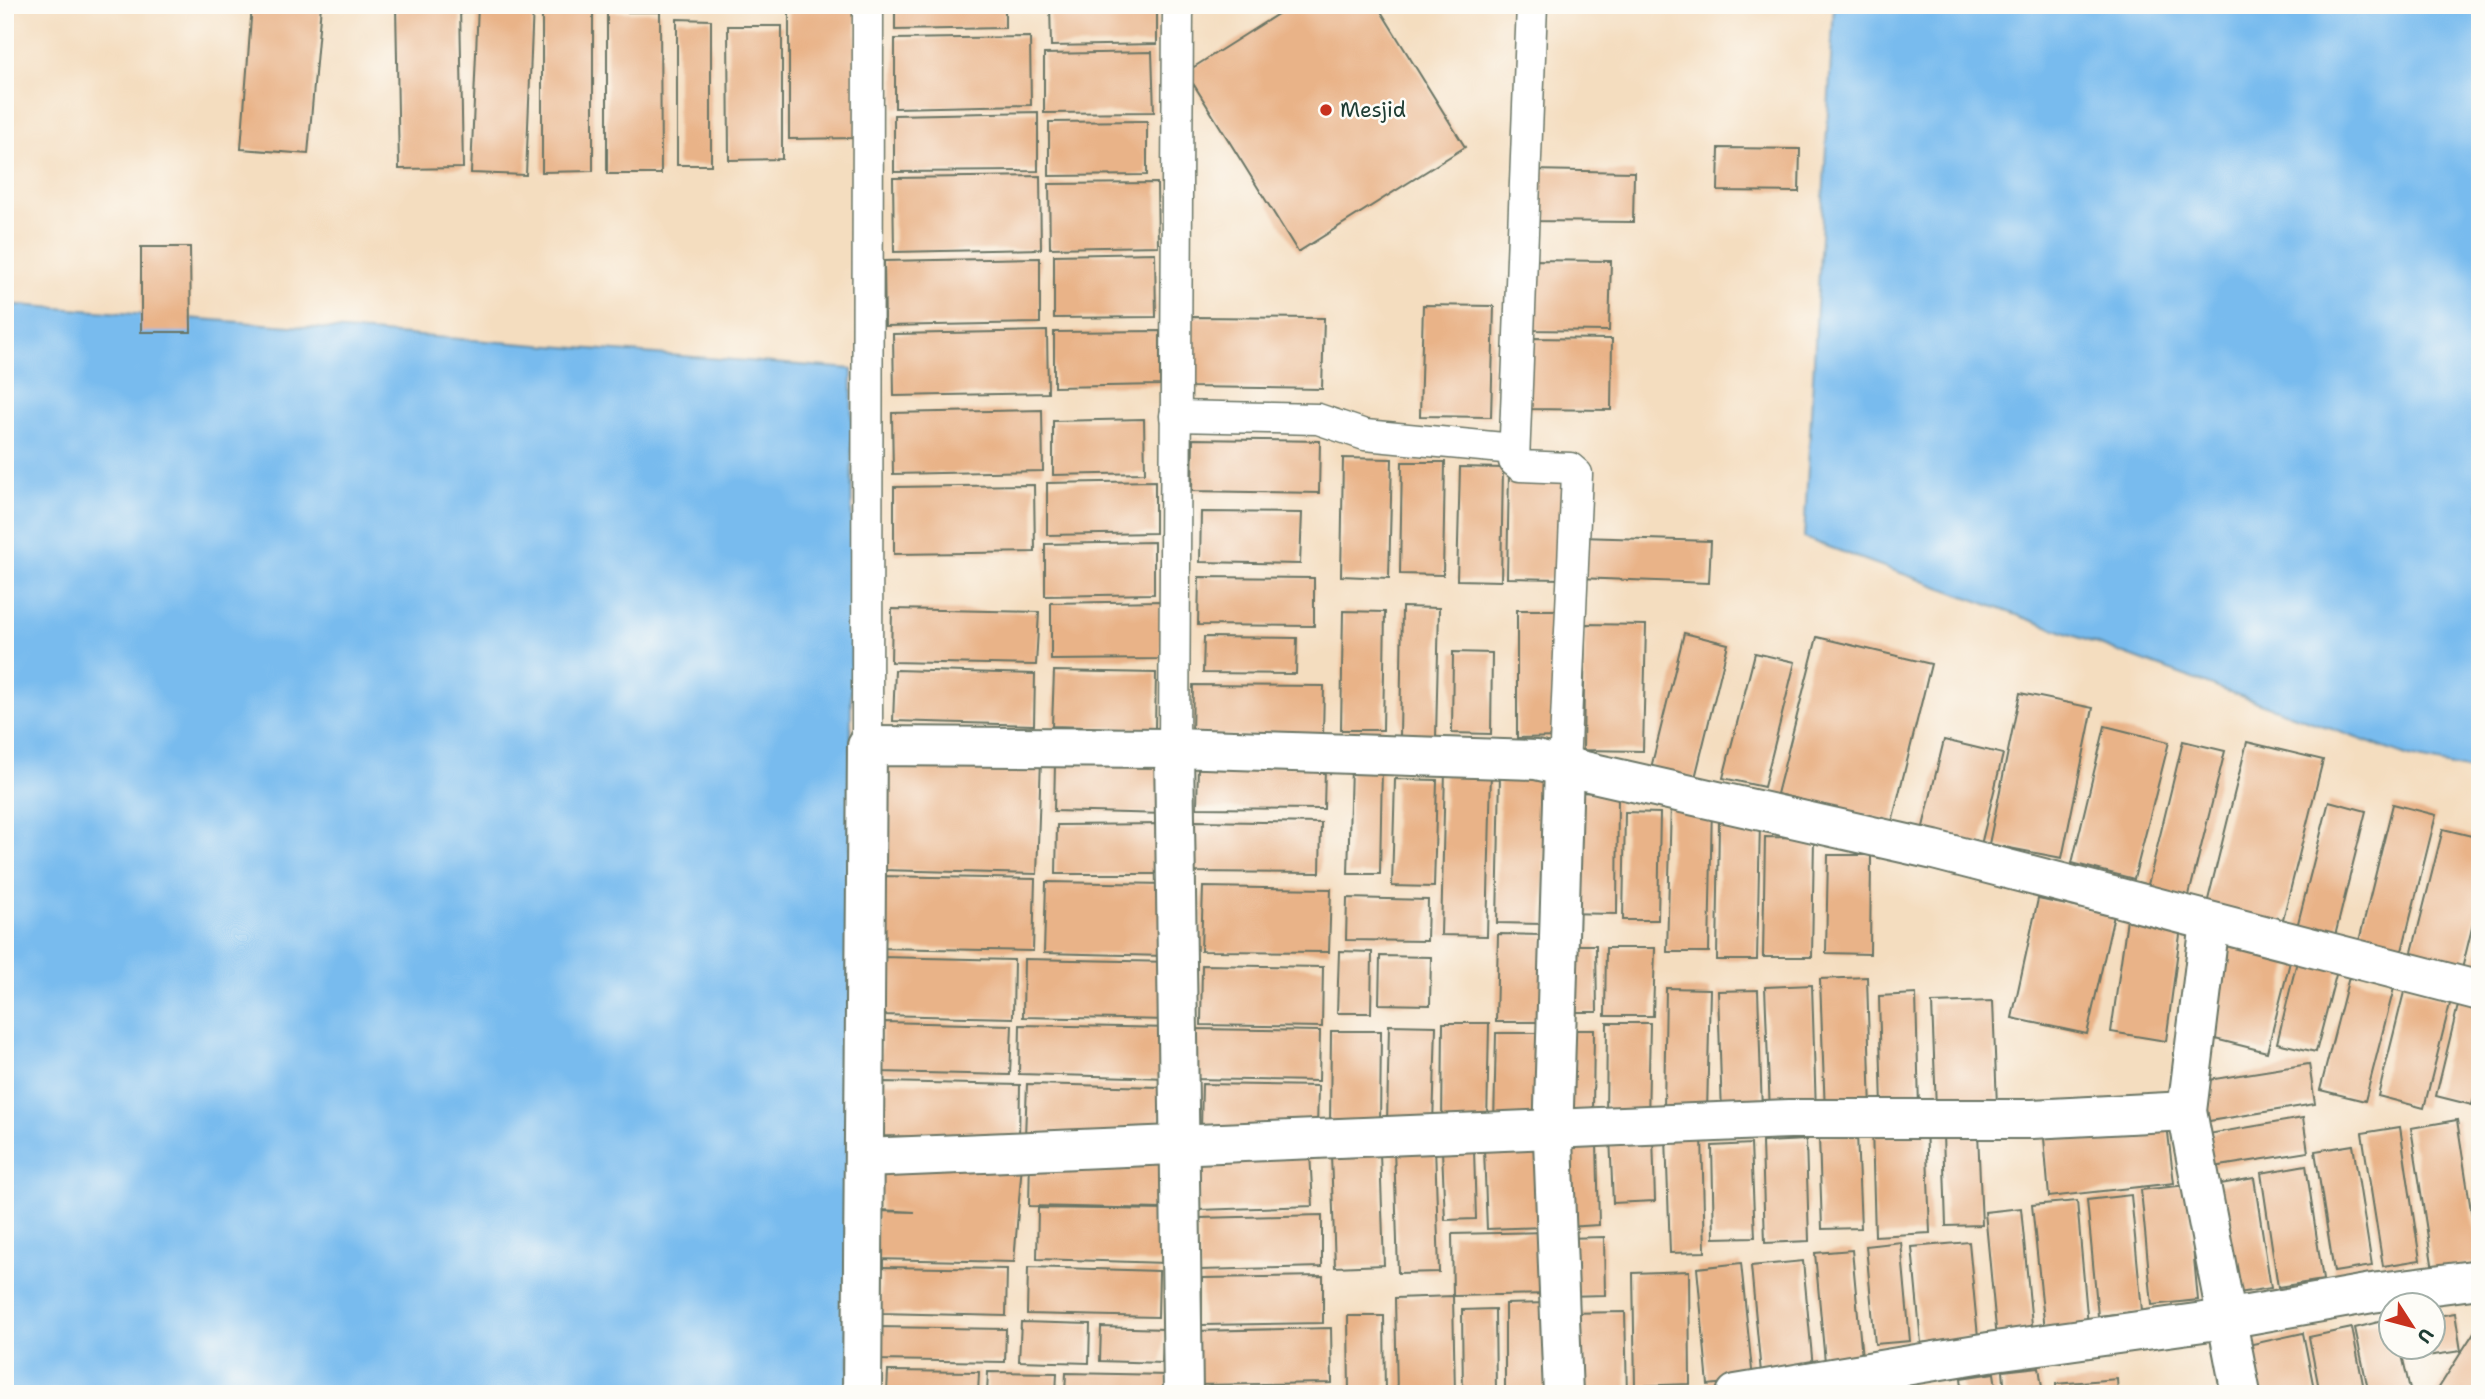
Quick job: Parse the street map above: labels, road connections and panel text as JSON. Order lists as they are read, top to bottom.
{
  "places": ["Mesjid"],
  "north": "bottom right"
}
